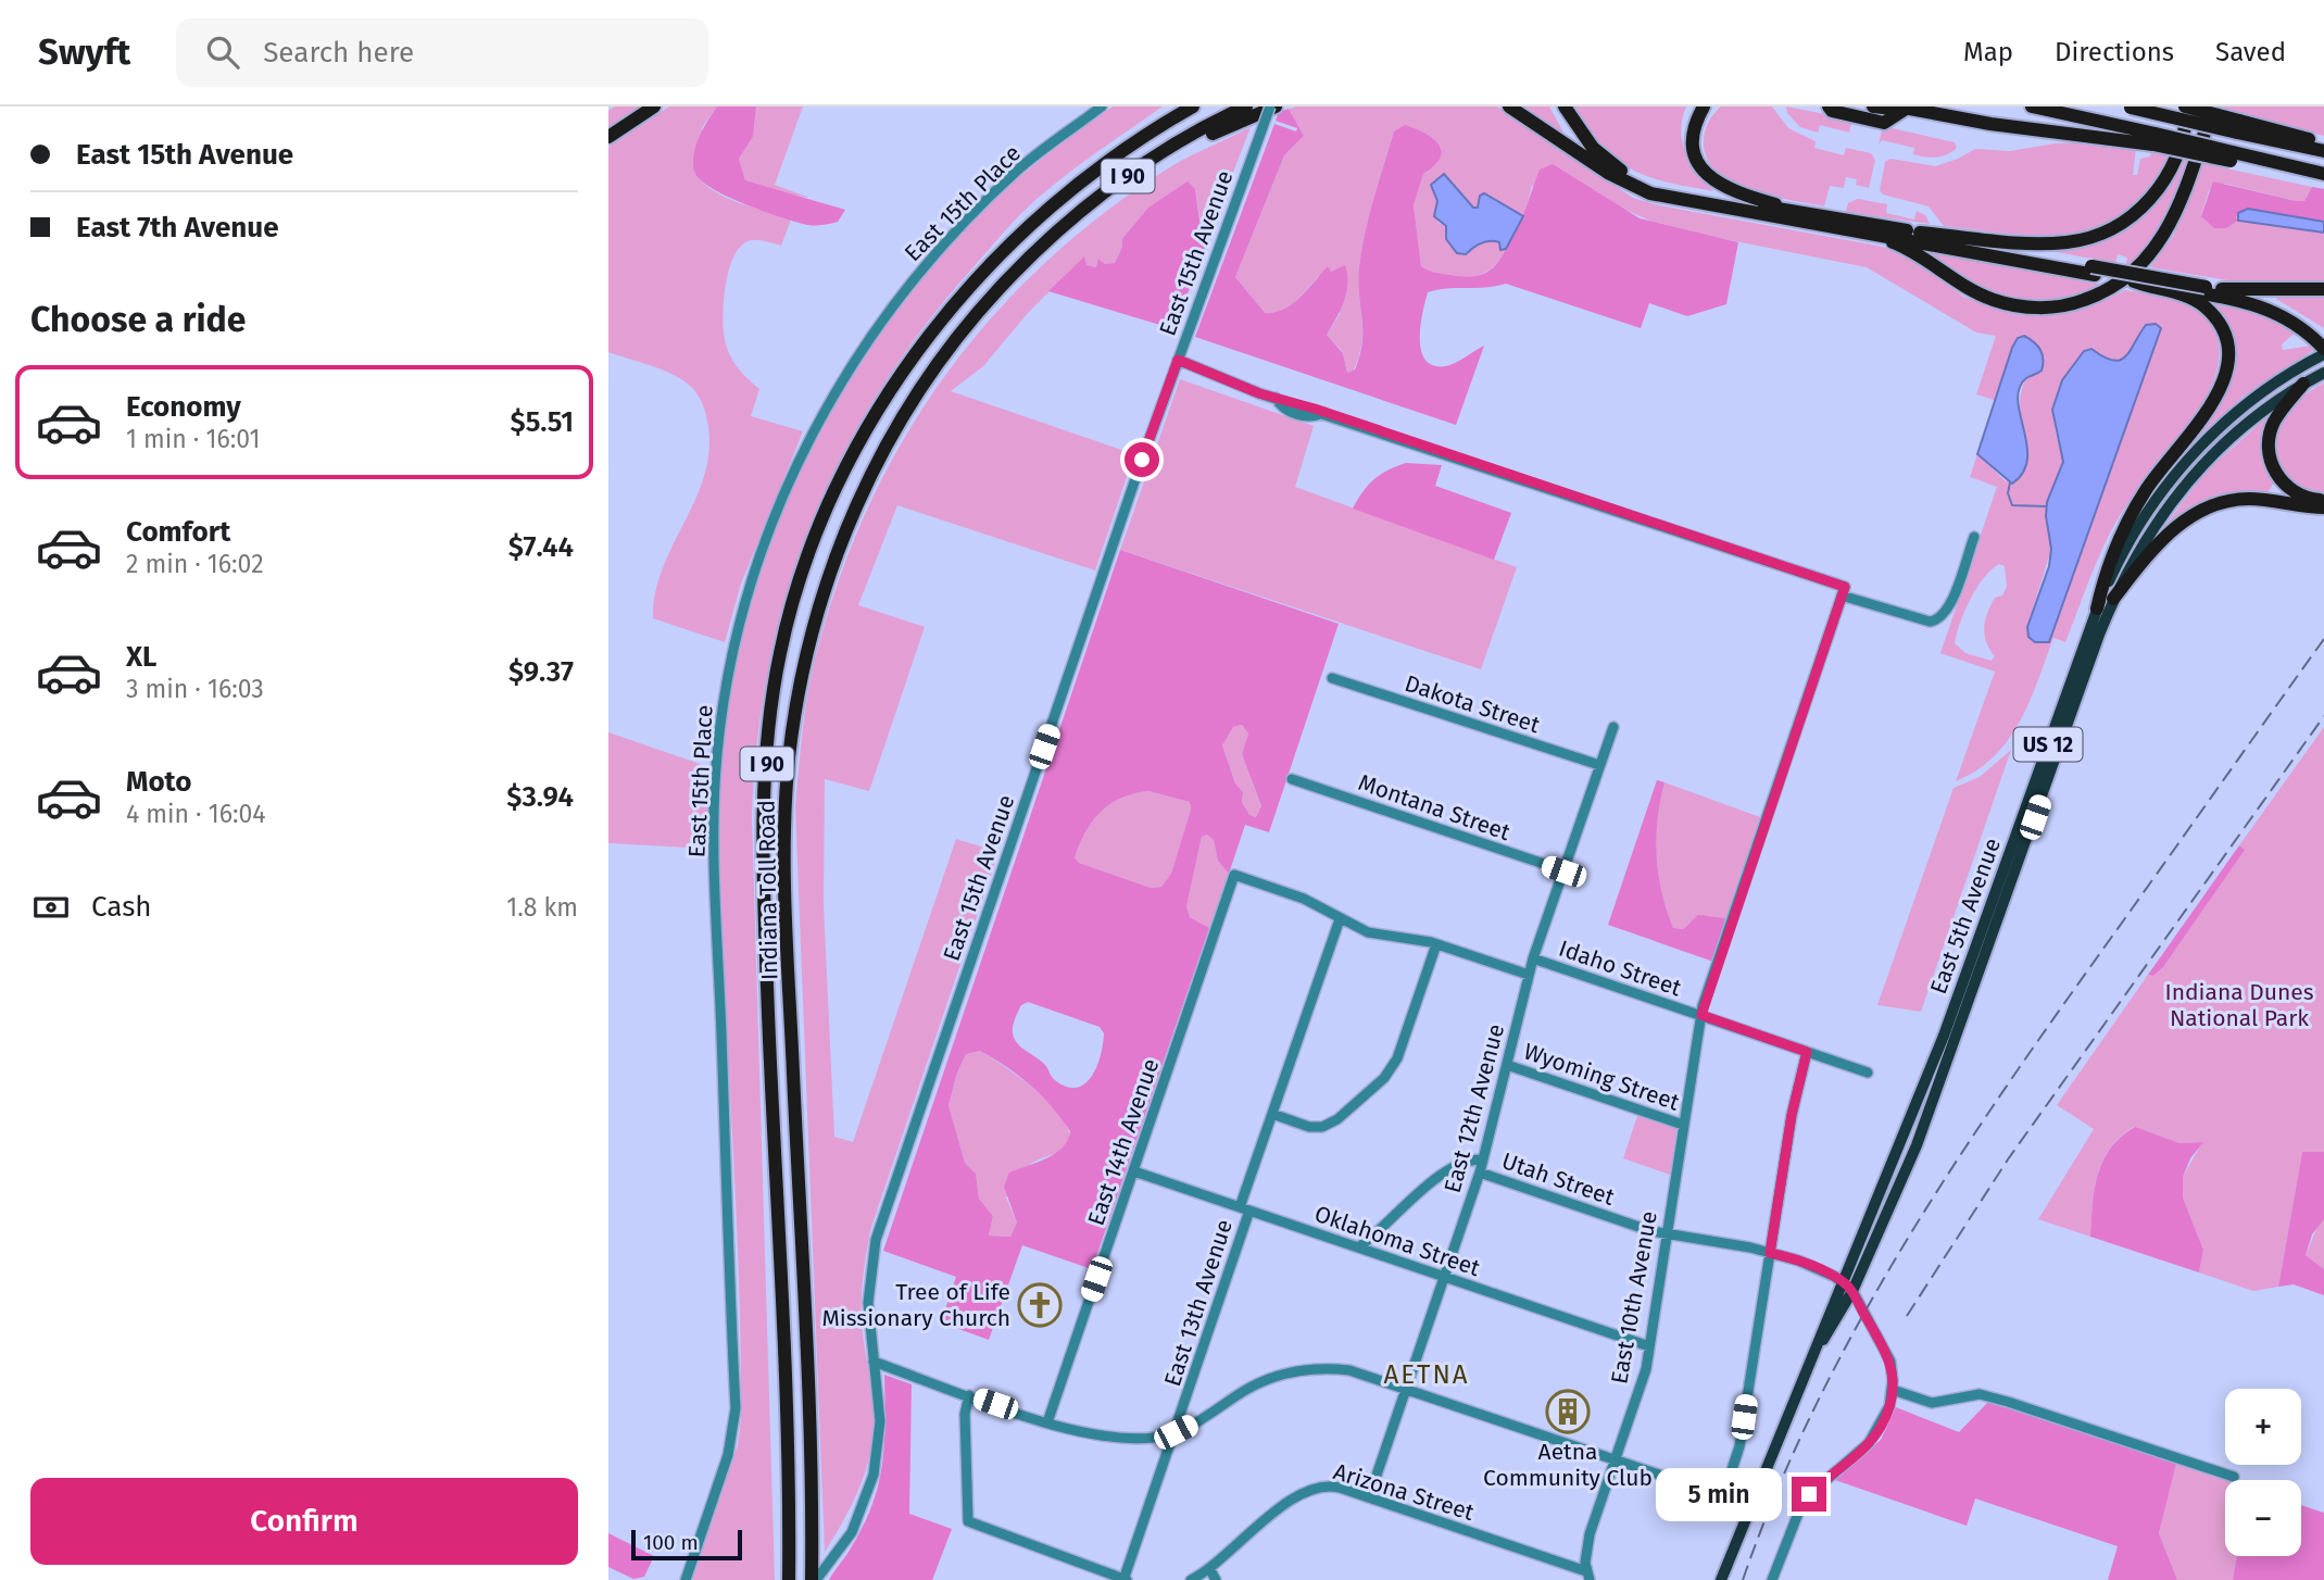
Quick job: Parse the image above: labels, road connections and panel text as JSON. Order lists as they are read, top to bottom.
{
  "streets": {
    "highway": ["I 90", "Indiana Toll Road"],
    "main road": ["US 12", "East 5th Avenue"],
    "street": [
      "East 15th Place",
      "East 15th Avenue",
      "Dakota Street",
      "Montana Street",
      "Idaho Street",
      "Wyoming Street",
      "East 12th Avenue",
      "East 14th Avenue",
      "Utah Street",
      "Oklahoma Street",
      "East 10th Avenue",
      "East 13th Avenue",
      "Arizona Street"
    ]
  },
  "crossings": [
    ["East 15th Avenue", "Indiana Toll Road"],
    ["Dakota Street", "East 12th Avenue"],
    ["Montana Street", "East 12th Avenue"],
    ["East 5th Avenue", "Utah Street"],
    ["Idaho Street", "East 12th Avenue"],
    ["Idaho Street", "East 14th Avenue"],
    ["Idaho Street", "East 10th Avenue"],
    ["Idaho Street", "East 13th Avenue"],
    ["Wyoming Street", "East 12th Avenue"],
    ["Wyoming Street", "East 10th Avenue"],
    ["East 12th Avenue", "Utah Street"],
    ["East 12th Avenue", "Oklahoma Street"],
    ["East 12th Avenue", "Arizona Street"],
    ["East 14th Avenue", "Oklahoma Street"],
    ["Utah Street", "East 10th Avenue"],
    ["Oklahoma Street", "East 10th Avenue"],
    ["Oklahoma Street", "East 13th Avenue"],
    ["East 10th Avenue", "Arizona Street"]
  ],
  "districts": ["AETNA"],
  "parks": ["Indiana Dunes National Park"],
  "places": {
    "church": ["Tree of Life Missionary Church"],
    "building": ["Aetna Community Club"]
  },
  "scale_bar": "100 m",
  "page": {
    "header": "Swyft",
    "search": "Search here",
    "nav": ["Map", "Directions", "Saved"],
    "banner": ["East 15th Avenue", "East 7th Avenue"],
    "heading": "Choose a ride",
    "list": [
      {
        "name": "Economy",
        "note": "1 min · 16:01",
        "value": "$5.51"
      },
      {
        "name": "Comfort",
        "note": "2 min · 16:02",
        "value": "$7.44"
      },
      {
        "name": "XL",
        "note": "3 min · 16:03",
        "value": "$9.37"
      },
      {
        "name": "Moto",
        "note": "4 min · 16:04",
        "value": "$3.94"
      }
    ],
    "pay": ["Cash", "1.8 km"],
    "map_buttons": ["+", "−"],
    "buttons": "Confirm",
    "bubble": "5 min",
    "scale": "100 m"
  }
}
